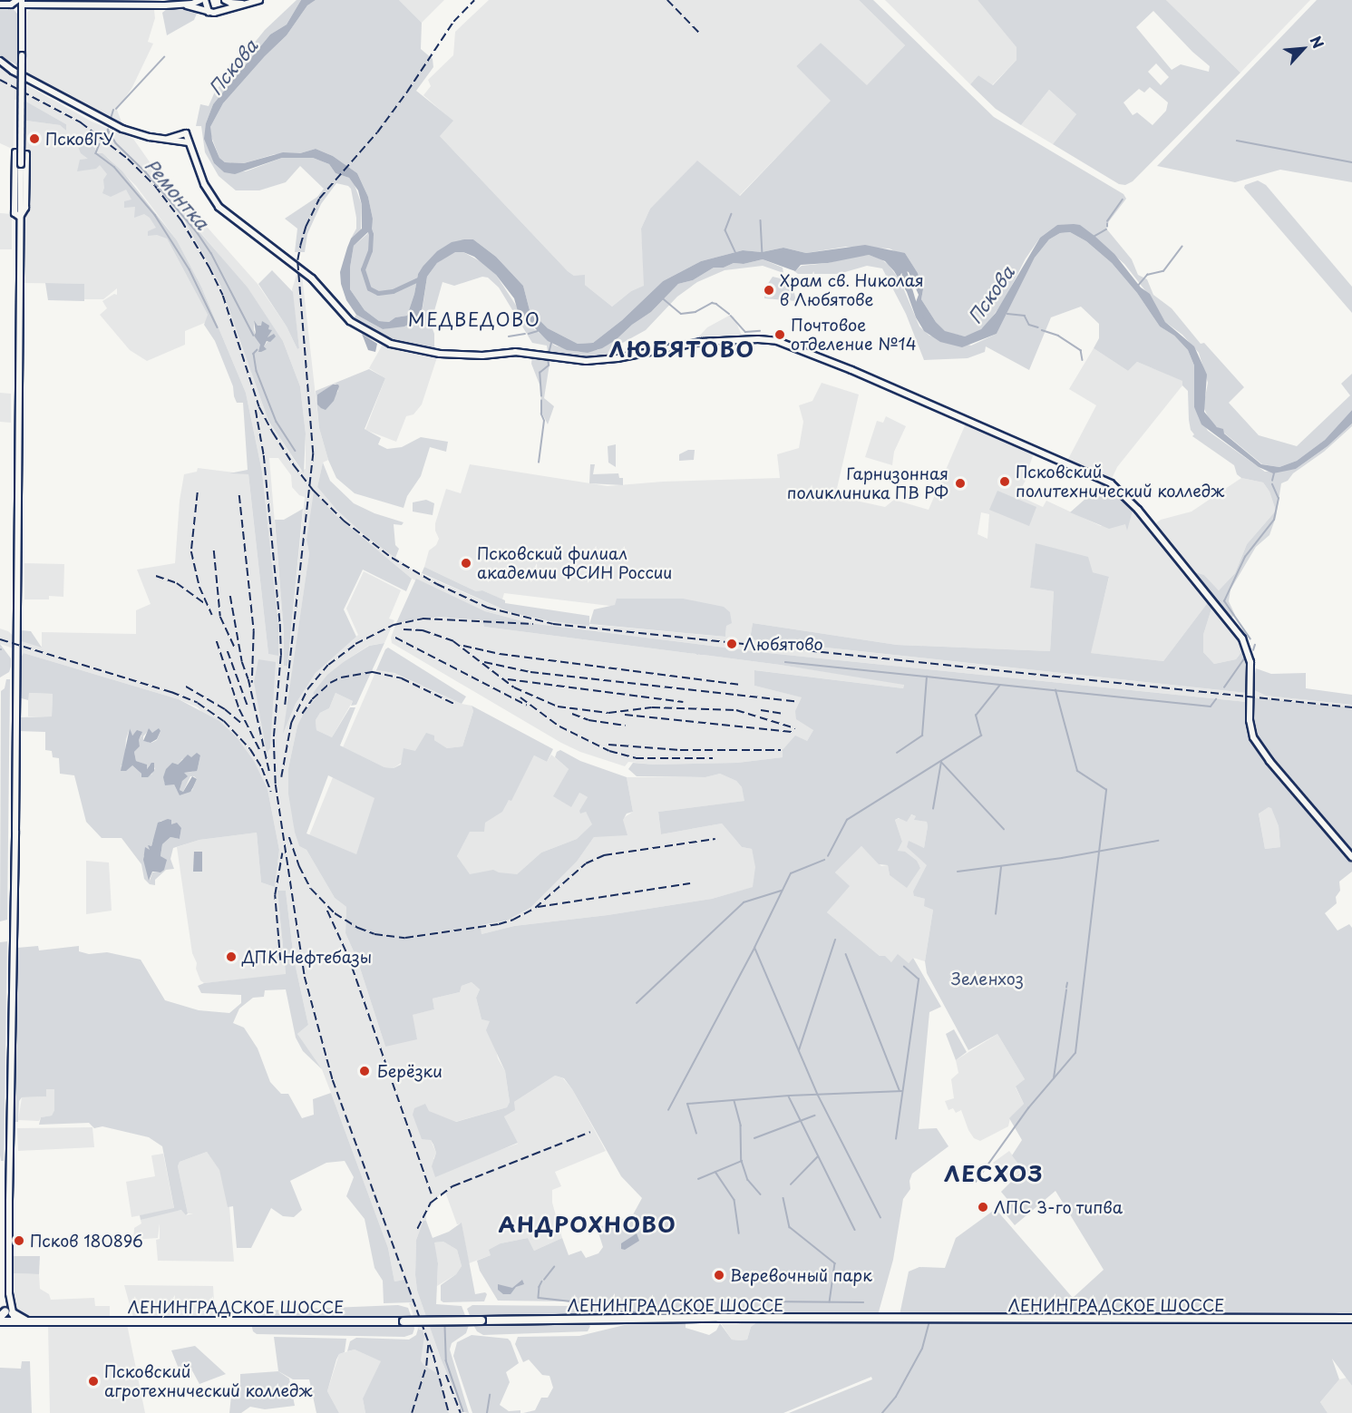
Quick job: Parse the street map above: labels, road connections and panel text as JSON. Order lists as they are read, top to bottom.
{
  "streets": {
    "highway": ["ЛЕНИНГРАДСКОЕ ШОССЕ"]
  },
  "districts": [
    "МЕДВЕДОВО",
    "ЛЮБЯТОВО",
    "ЛЕСХОЗ",
    "АНДРОХНОВО"
  ],
  "water": ["Пскова", "Ремонтка"],
  "parks": ["Зеленхоз"],
  "places": [
    "ПсковГУ",
    "Храм св. Николая в Любятове",
    "Почтовое отделение №14",
    "Псковский политехнический колледж",
    "Гарнизонная поликлиника ПВ РФ",
    "Псковский филиал академии ФСИН России",
    "Любятово",
    "ДПК Нефтебазы",
    "Берёзки",
    "ЛПС 3-го типва",
    "Псков 180896",
    "Веревочный парк",
    "Псковский агротехнический колледж"
  ],
  "north": "top right"
}
